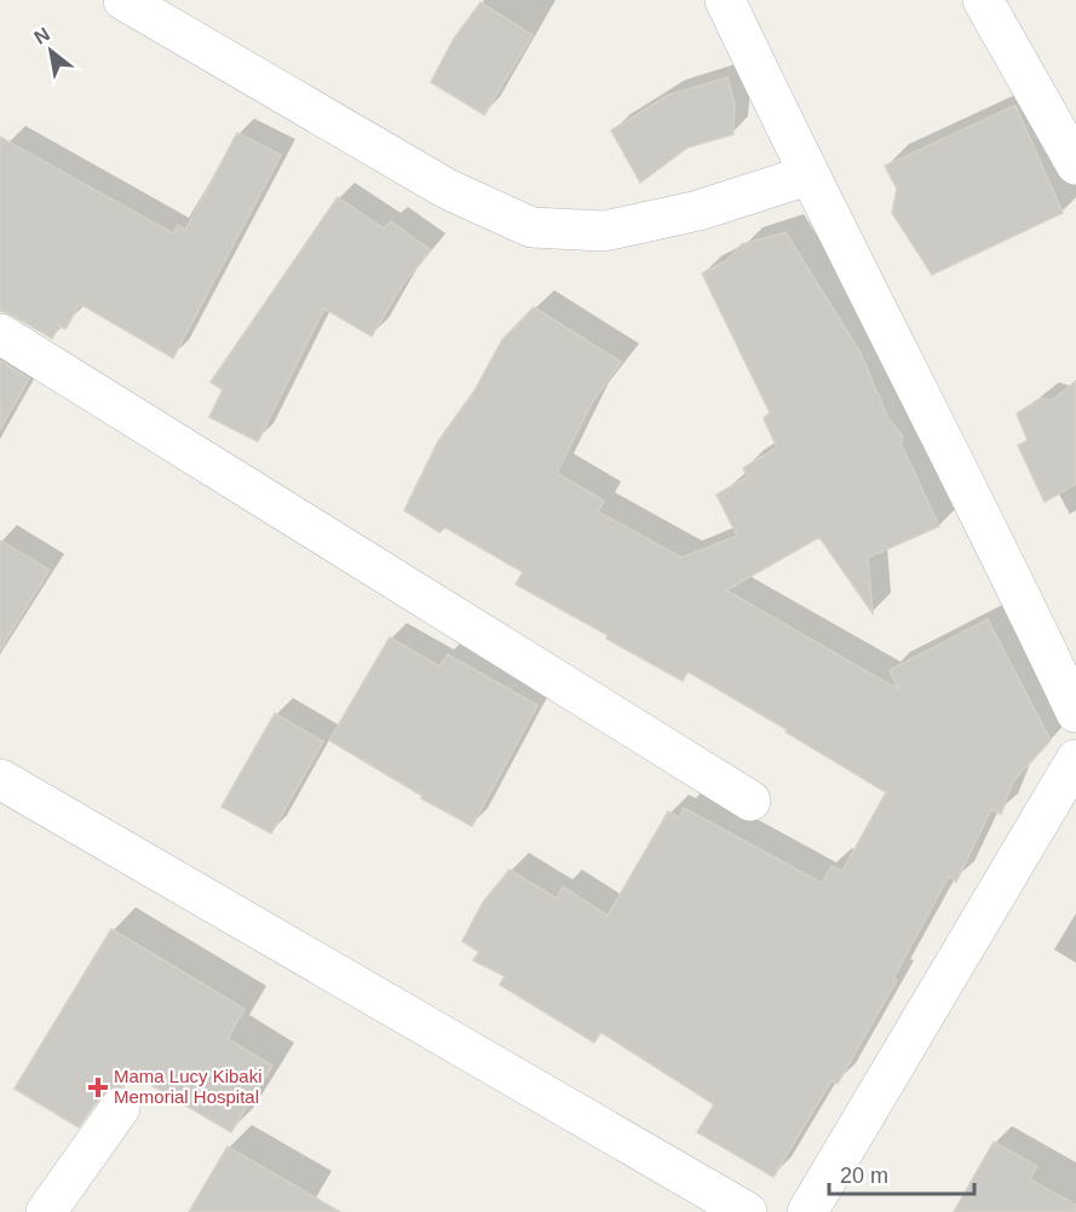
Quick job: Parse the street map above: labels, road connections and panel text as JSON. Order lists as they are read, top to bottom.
{
  "places": {
    "health": ["Mama Lucy Kibaki Memorial Hospital"]
  },
  "scale_bar": "20 m",
  "north": "top left"
}
